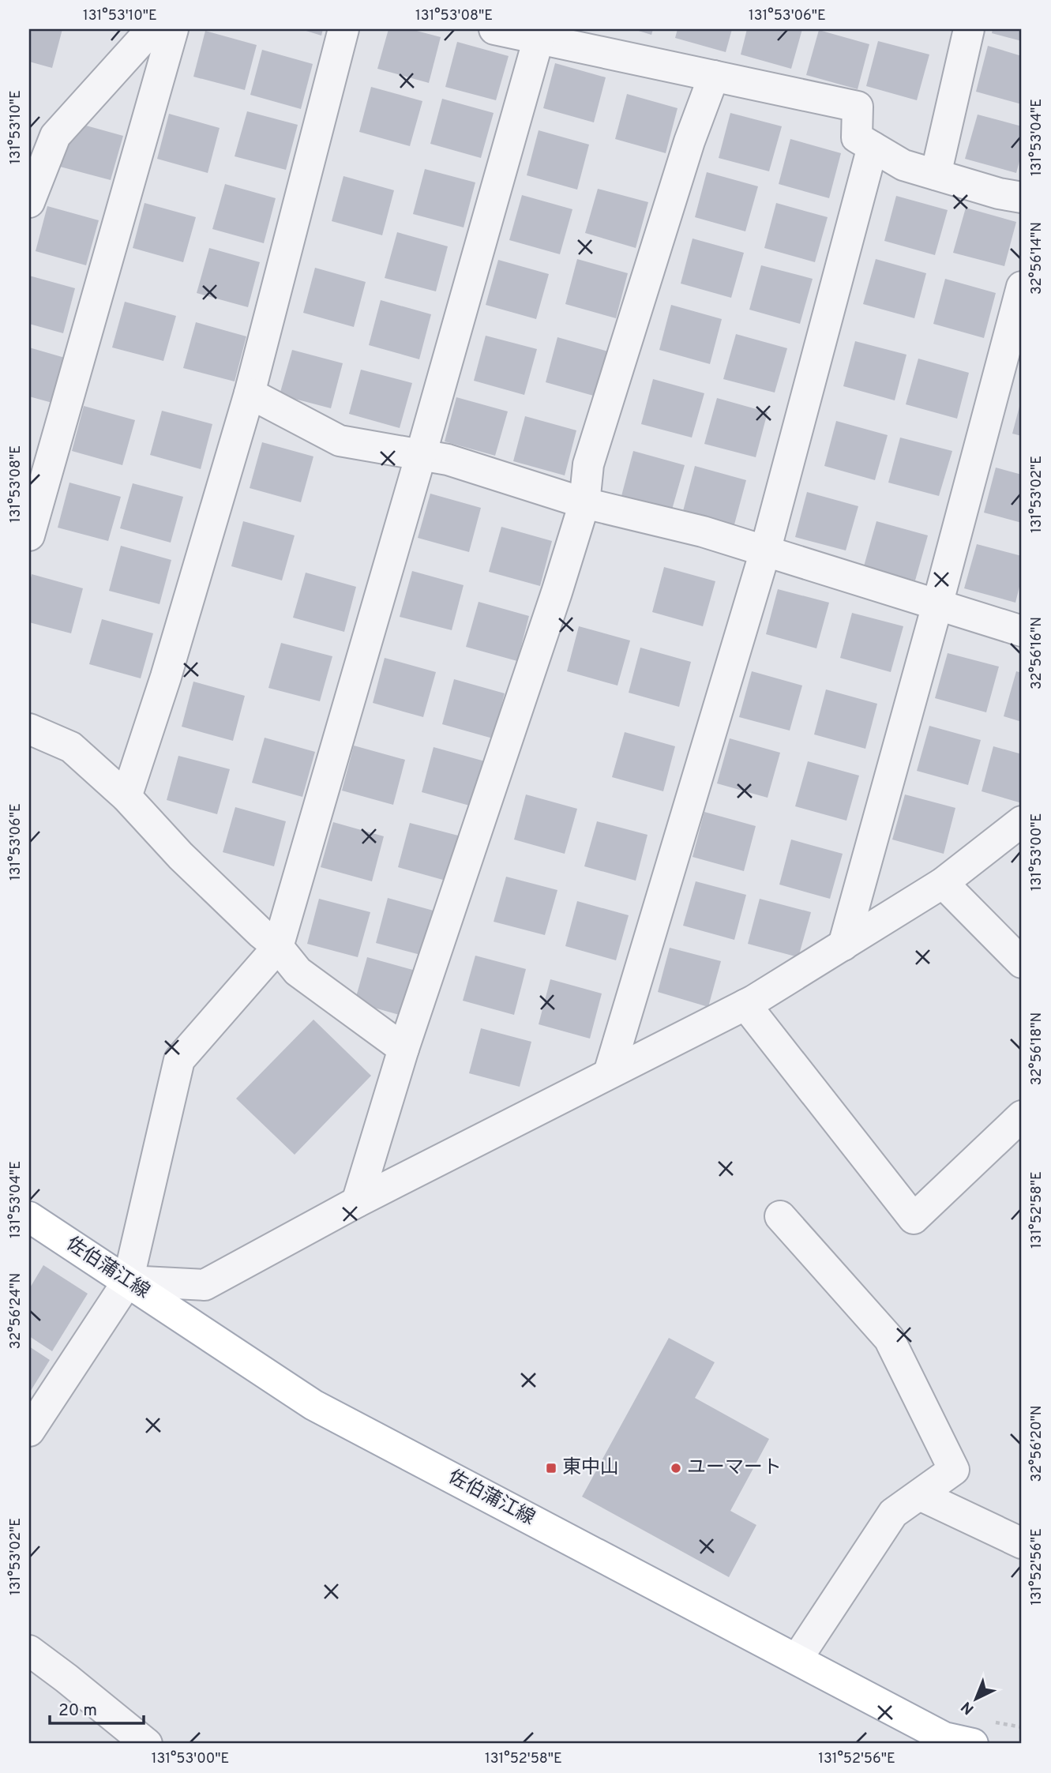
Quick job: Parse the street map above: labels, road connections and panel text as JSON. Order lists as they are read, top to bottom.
{
  "streets": {
    "main road": ["佐伯蒲江線"]
  },
  "places": {
    "transit": ["東中山"],
    "other": ["ユーマート"]
  },
  "scale_bar": "20 m",
  "north": "bottom left",
  "coordinates": [
    "131°53'10\"E",
    "131°53'08\"E",
    "131°53'06\"E",
    "131°53'04\"E",
    "32°56'14\"N",
    "131°53'02\"E",
    "32°56'16\"N",
    "131°53'00\"E",
    "32°56'18\"N",
    "131°52'58\"E",
    "32°56'24\"N",
    "32°56'20\"N",
    "131°52'56\"E"
  ]
}
